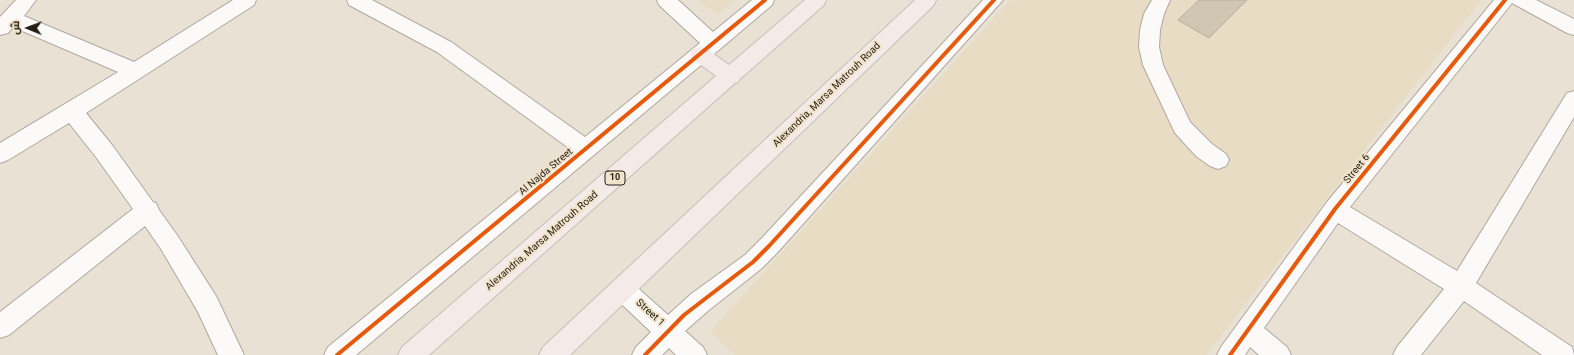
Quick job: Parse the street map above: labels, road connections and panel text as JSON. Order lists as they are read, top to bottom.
{
  "streets": {
    "main road": ["Alexandria, Marsa Matrouh Road", "10"],
    "street": ["Street 6", "Al Najda Street", "Street 1"]
  },
  "crossings": [
    ["Alexandria, Marsa Matrouh Road", "Street 1"]
  ],
  "north": "left"
}
